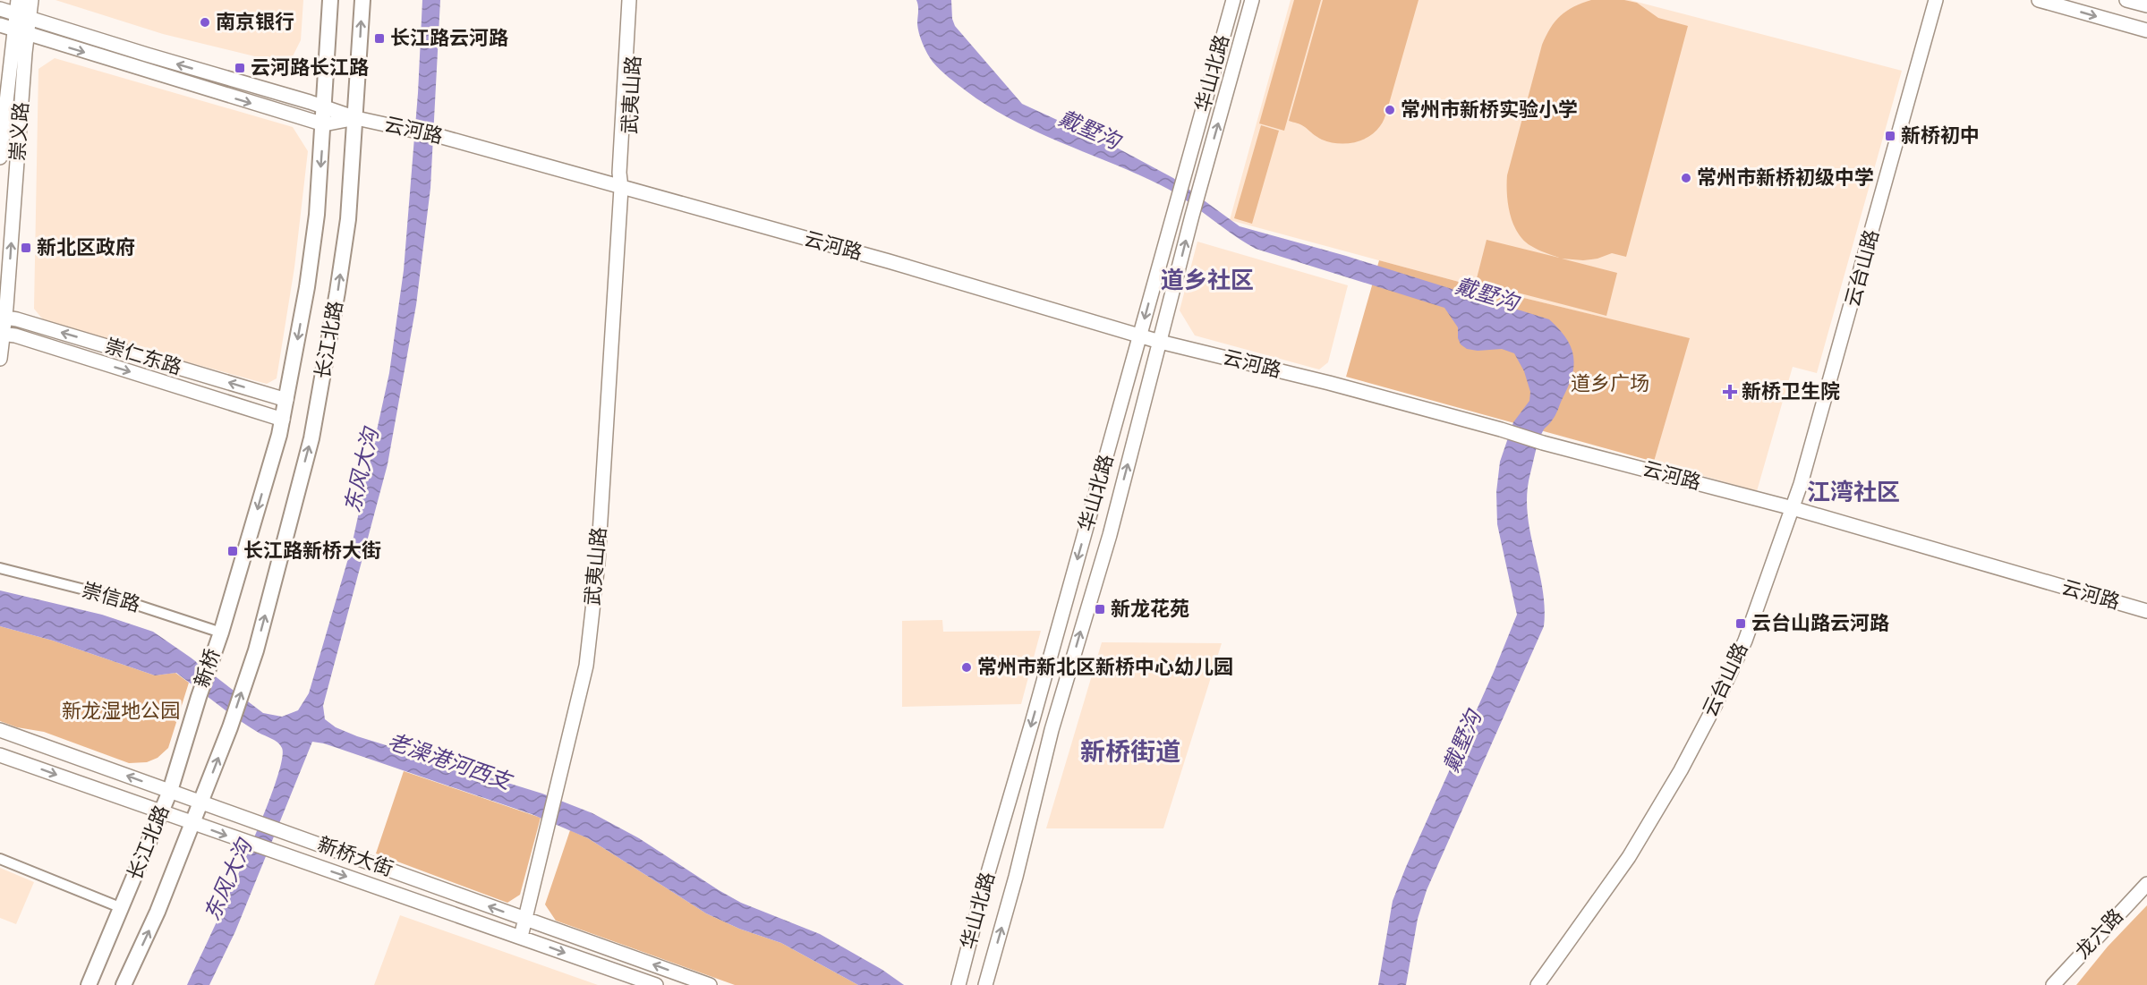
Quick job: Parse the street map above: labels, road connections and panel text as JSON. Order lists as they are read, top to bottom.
{
  "streets": {
    "main road": ["长江北路", "新桥"],
    "street": [
      "华山北路",
      "武夷山路",
      "云河路",
      "崇义路",
      "云台山路",
      "崇仁东路",
      "崇信路",
      "新桥大街",
      "龙六路"
    ]
  },
  "crossings": [
    ["华山北路", "云河路"],
    ["武夷山路", "云河路"],
    ["武夷山路", "新桥大街"],
    ["云河路", "崇义路"],
    ["云河路", "云台山路"],
    ["云河路", "长江北路"],
    ["崇义路", "崇仁东路"],
    ["长江北路", "崇仁东路"],
    ["长江北路", "崇信路"],
    ["长江北路", "新桥"],
    ["长江北路", "新桥大街"],
    ["崇信路", "新桥"]
  ],
  "districts": ["道乡社区", "江湾社区", "新桥街道"],
  "water": ["戴墅沟", "东风大沟", "老澡港河西支"],
  "parks": ["道乡广场", "新龙湿地公园"],
  "places": {
    "other": [
      "南京银行",
      "常州市新桥实验小学",
      "常州市新桥初级中学",
      "常州市新北区新桥中心幼儿园"
    ],
    "transit": [
      "长江路云河路",
      "云河路长江路",
      "新桥初中",
      "新北区政府",
      "长江路新桥大街",
      "新龙花苑",
      "云台山路云河路"
    ],
    "health": ["新桥卫生院"]
  }
}
